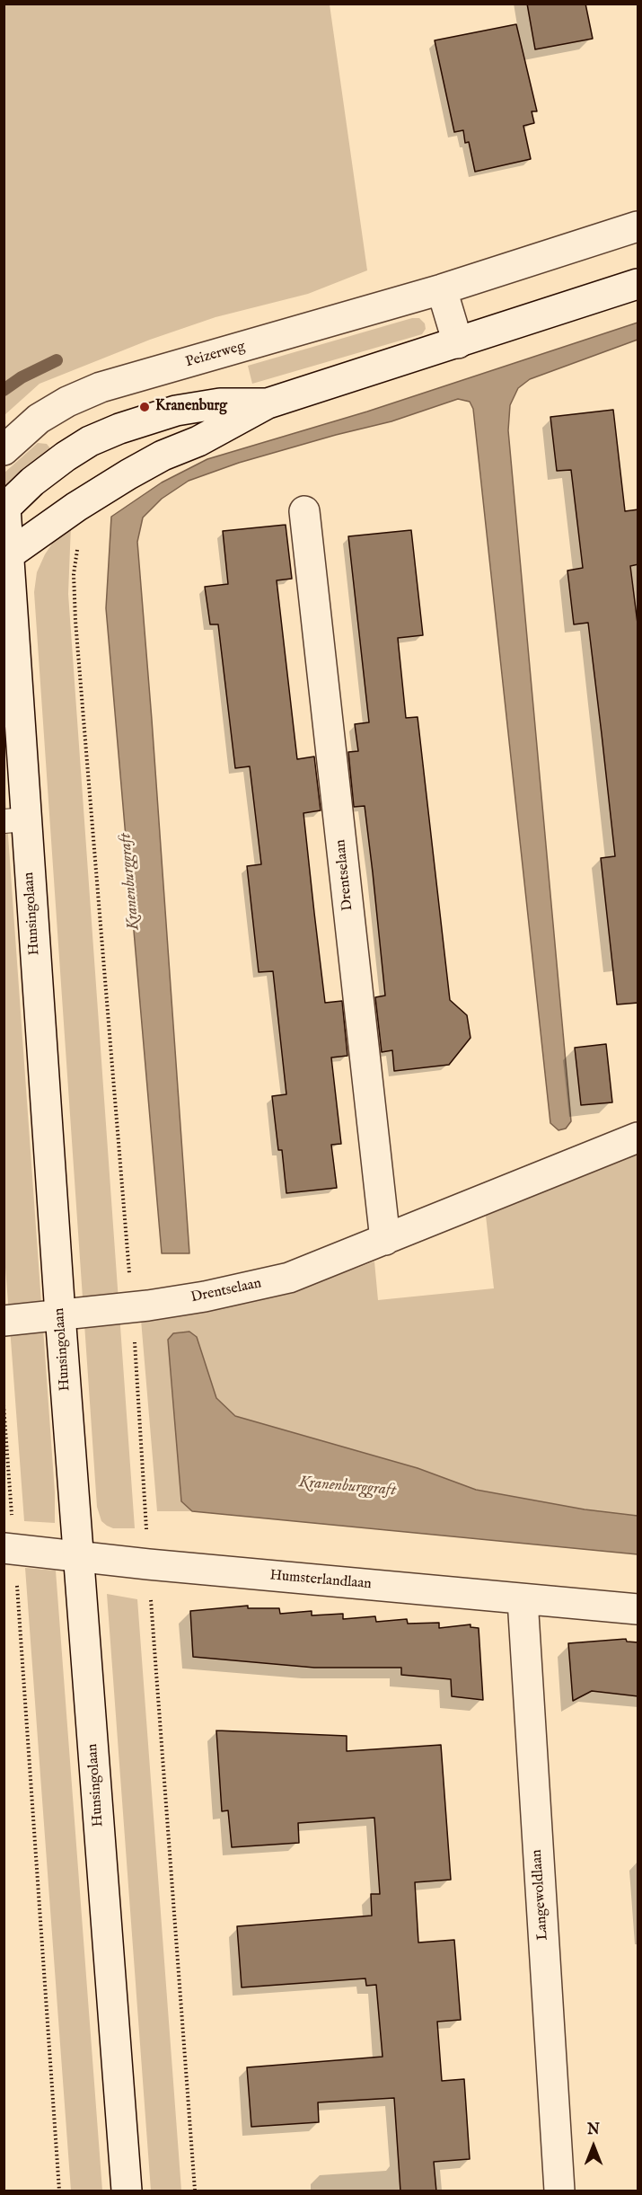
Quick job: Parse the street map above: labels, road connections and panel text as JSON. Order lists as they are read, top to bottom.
{
  "streets": {
    "street": [
      "Peizerweg",
      "Drentselaan",
      "Hunsingolaan",
      "Humsterlandlaan",
      "Langewoldlaan"
    ]
  },
  "crossings": [
    ["Drentselaan", "Hunsingolaan"],
    ["Hunsingolaan", "Humsterlandlaan"],
    ["Humsterlandlaan", "Langewoldlaan"]
  ],
  "water": ["Kranenburggraft"],
  "places": ["Kranenburg"],
  "north": "top"
}
